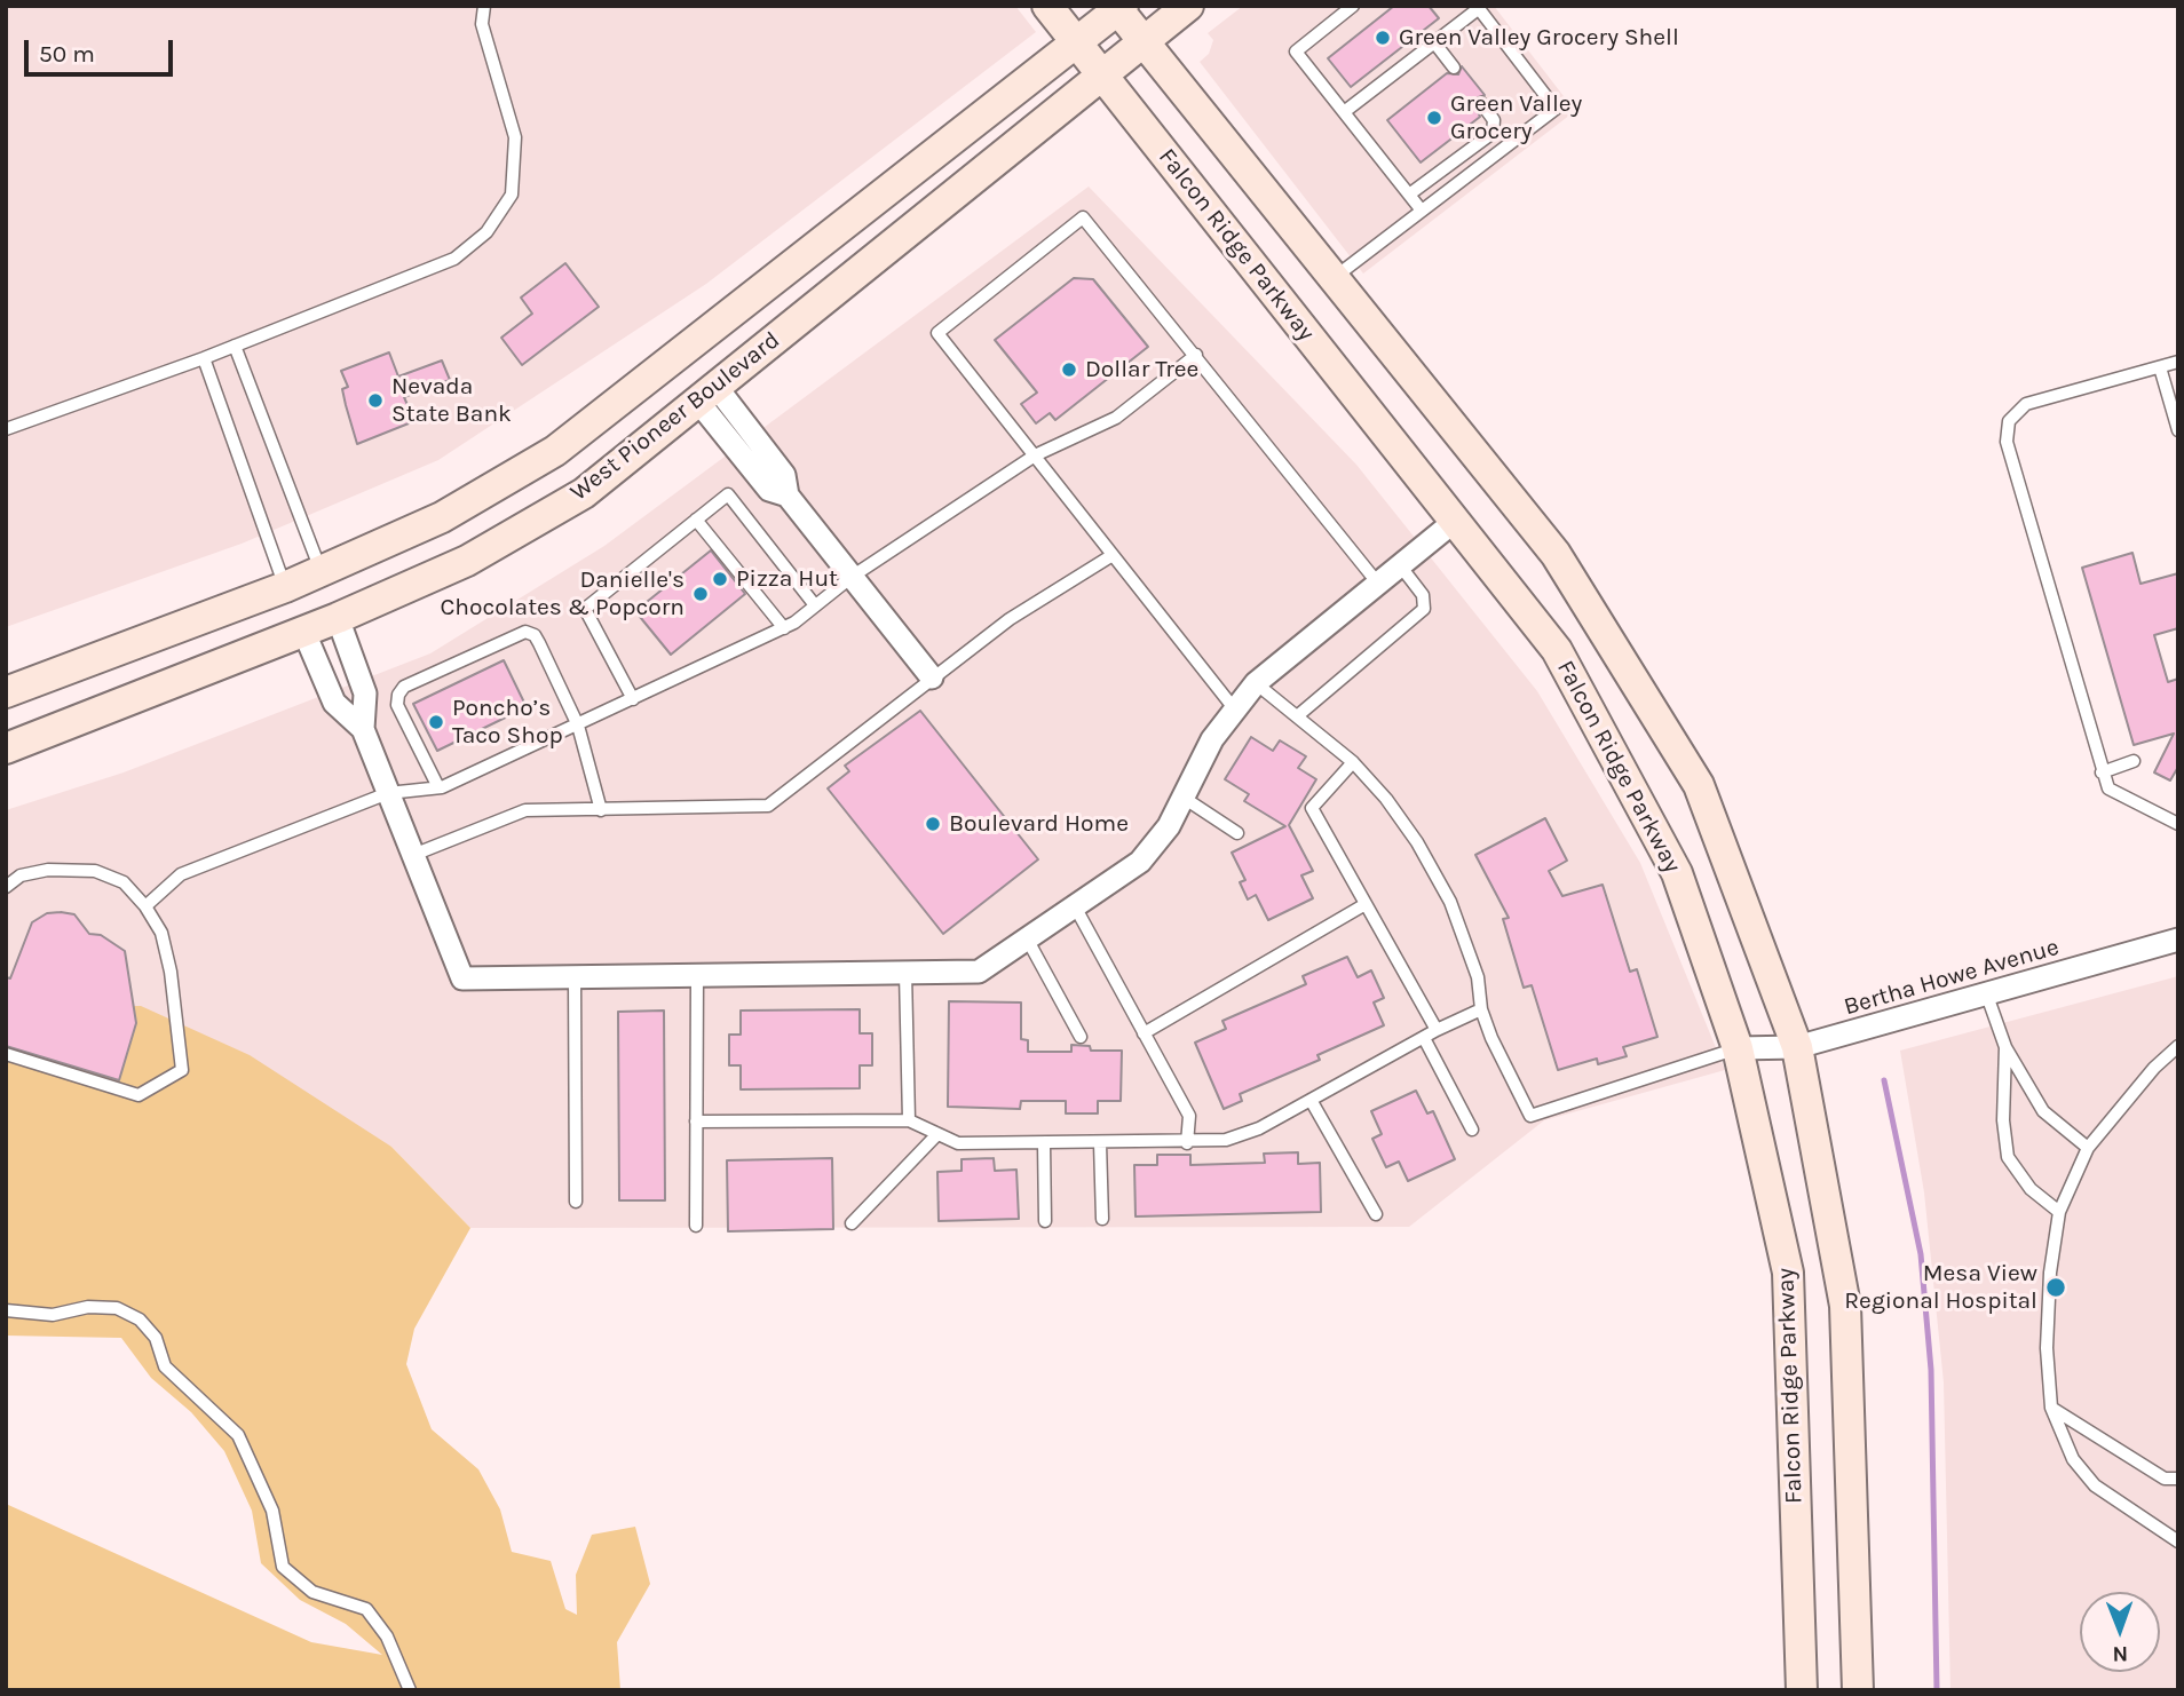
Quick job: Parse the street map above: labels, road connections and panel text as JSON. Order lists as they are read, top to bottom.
{
  "streets": {
    "main road": ["Falcon Ridge Parkway", "West Pioneer Boulevard"],
    "street": ["Bertha Howe Avenue"]
  },
  "crossings": [
    ["Falcon Ridge Parkway", "West Pioneer Boulevard"],
    ["Falcon Ridge Parkway", "Bertha Howe Avenue"]
  ],
  "places": [
    "Green Valley Grocery Shell",
    "Green Valley Grocery",
    "Dollar Tree",
    "Nevada State Bank",
    "Pizza Hut",
    "Danielle's Chocolates & Popcorn",
    "Poncho’s Taco Shop",
    "Boulevard Home",
    "Mesa View Regional Hospital"
  ],
  "scale_bar": "50 m",
  "north": "bottom"
}
